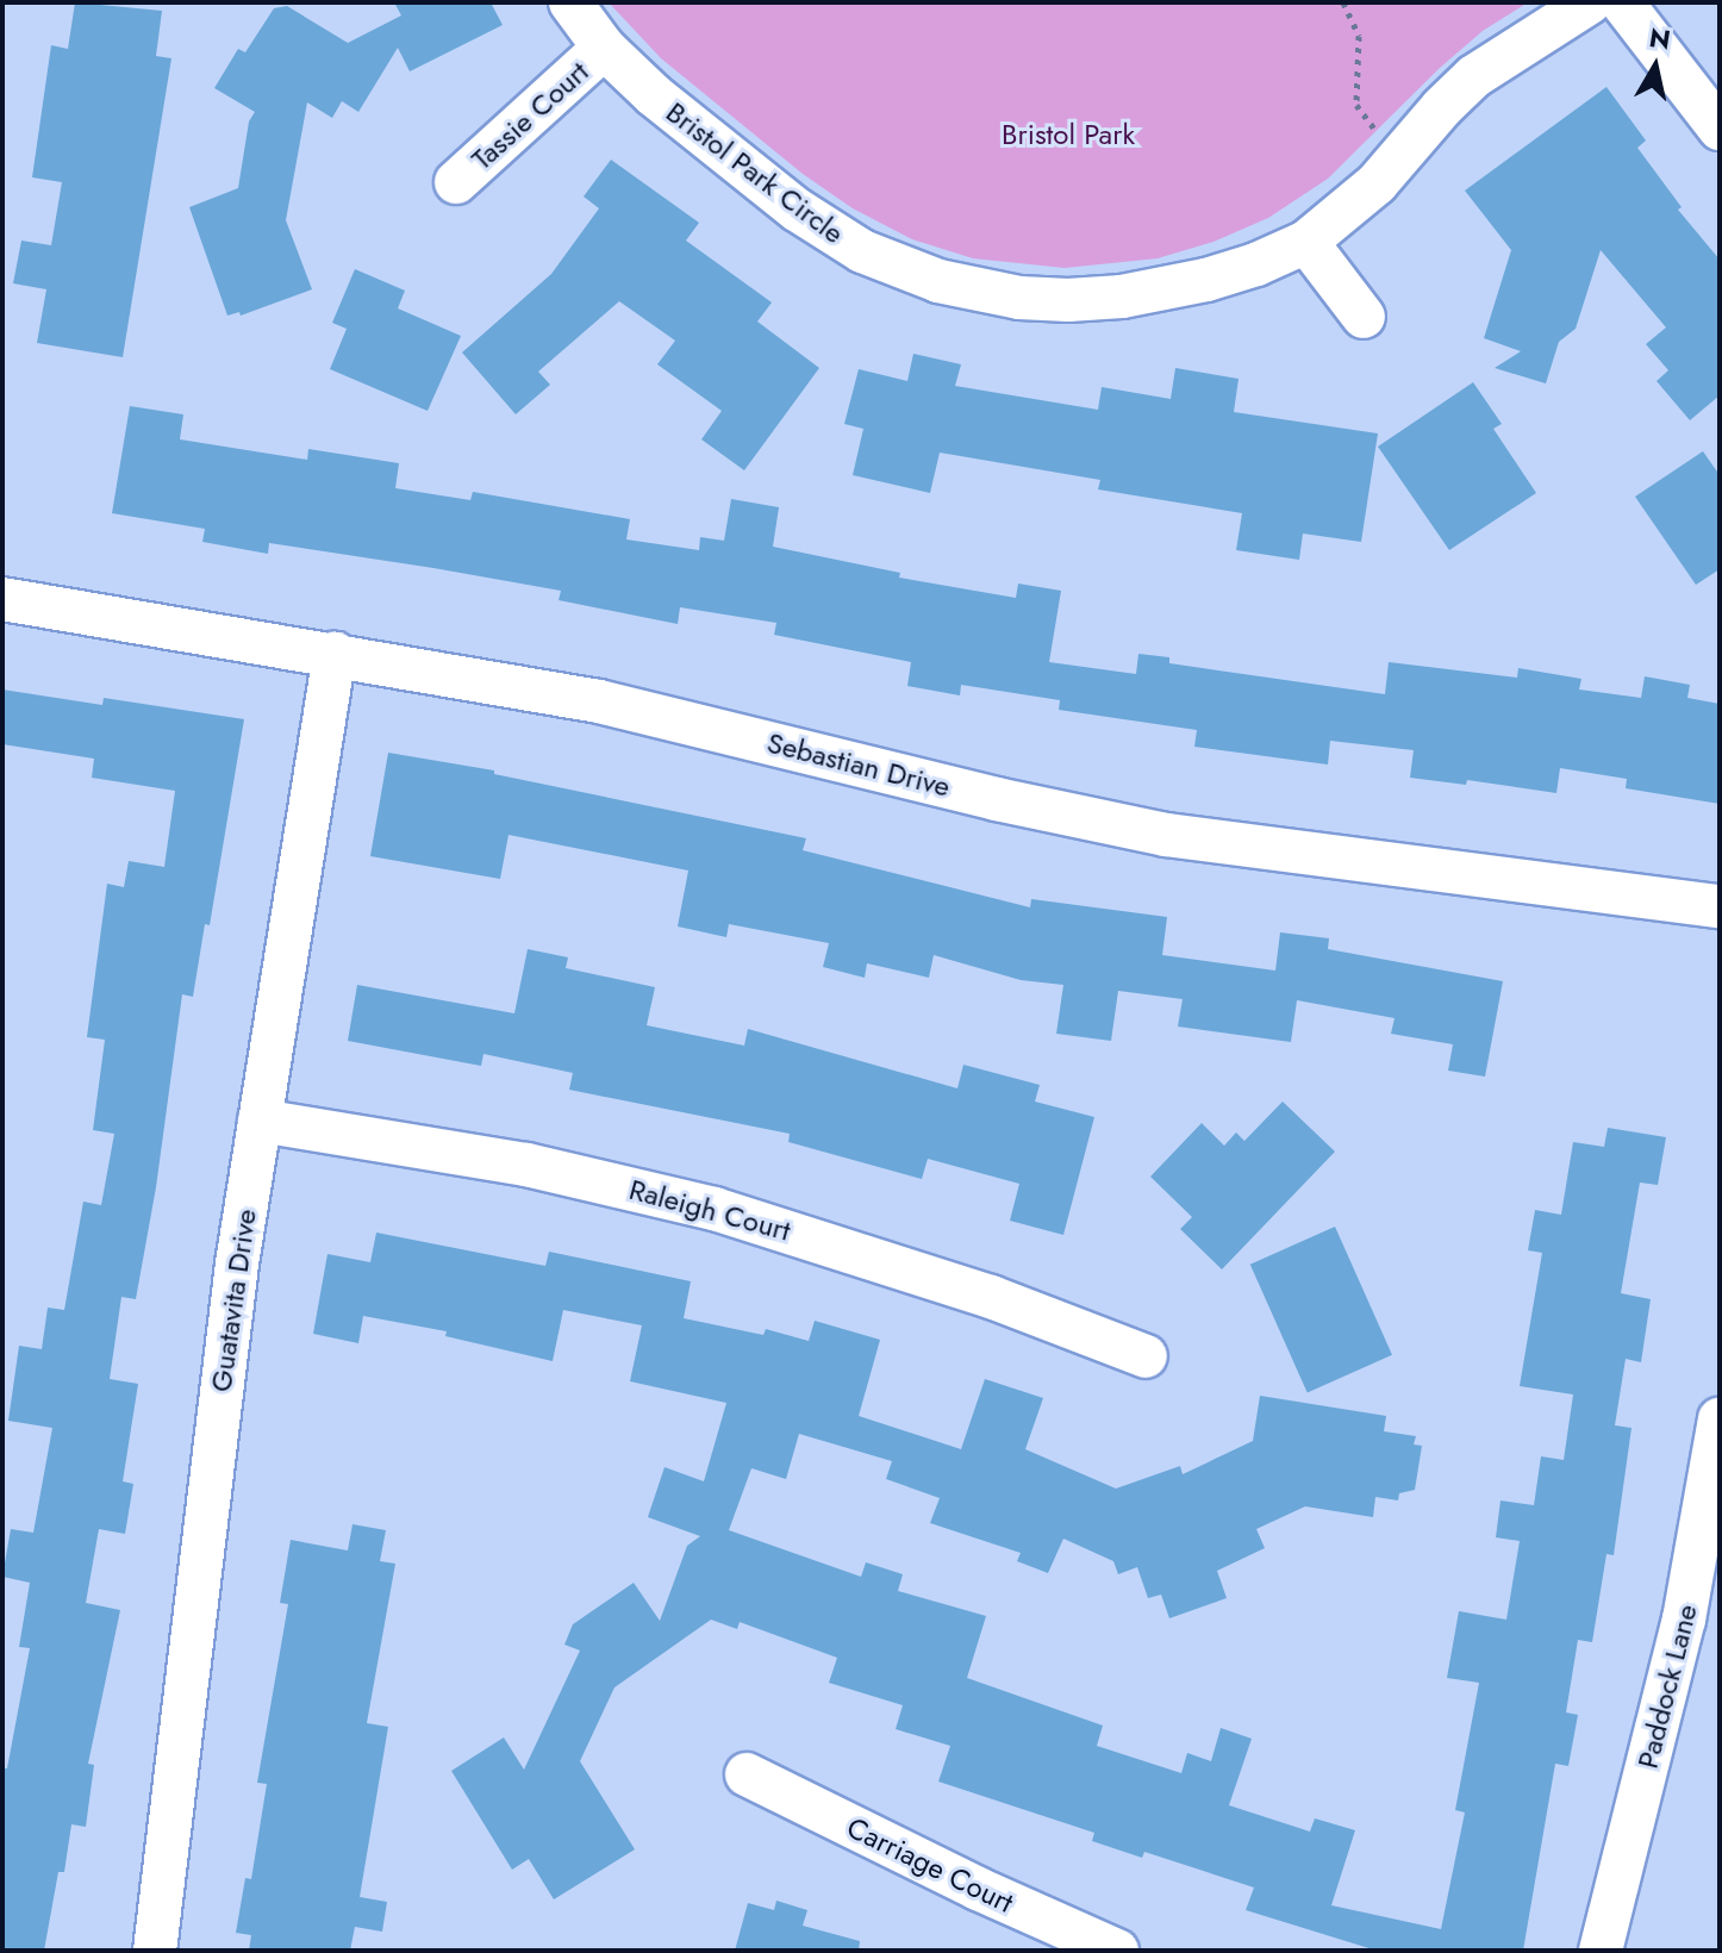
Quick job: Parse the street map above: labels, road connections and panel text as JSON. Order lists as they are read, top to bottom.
{
  "streets": {
    "street": [
      "Tassie Court",
      "Bristol Park Circle",
      "Sebastian Drive",
      "Raleigh Court",
      "Guatavita Drive",
      "Paddock Lane",
      "Carriage Court"
    ]
  },
  "crossings": [
    ["Tassie Court", "Bristol Park Circle"],
    ["Sebastian Drive", "Guatavita Drive"],
    ["Raleigh Court", "Guatavita Drive"]
  ],
  "parks": ["Bristol Park"],
  "north": "top"
}
